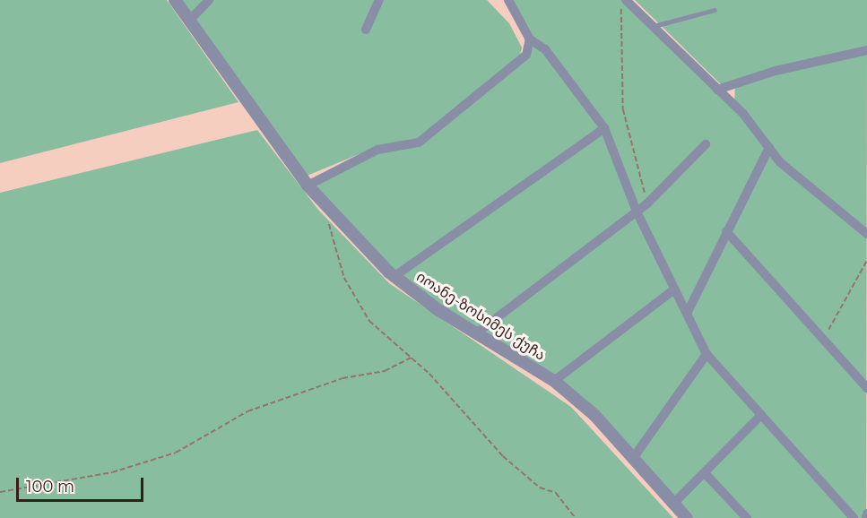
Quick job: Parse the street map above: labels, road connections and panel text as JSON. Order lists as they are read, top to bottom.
{
  "streets": {
    "street": ["იოანე-ზოსიმეს ქუჩა"]
  },
  "scale_bar": "100 m"
}
